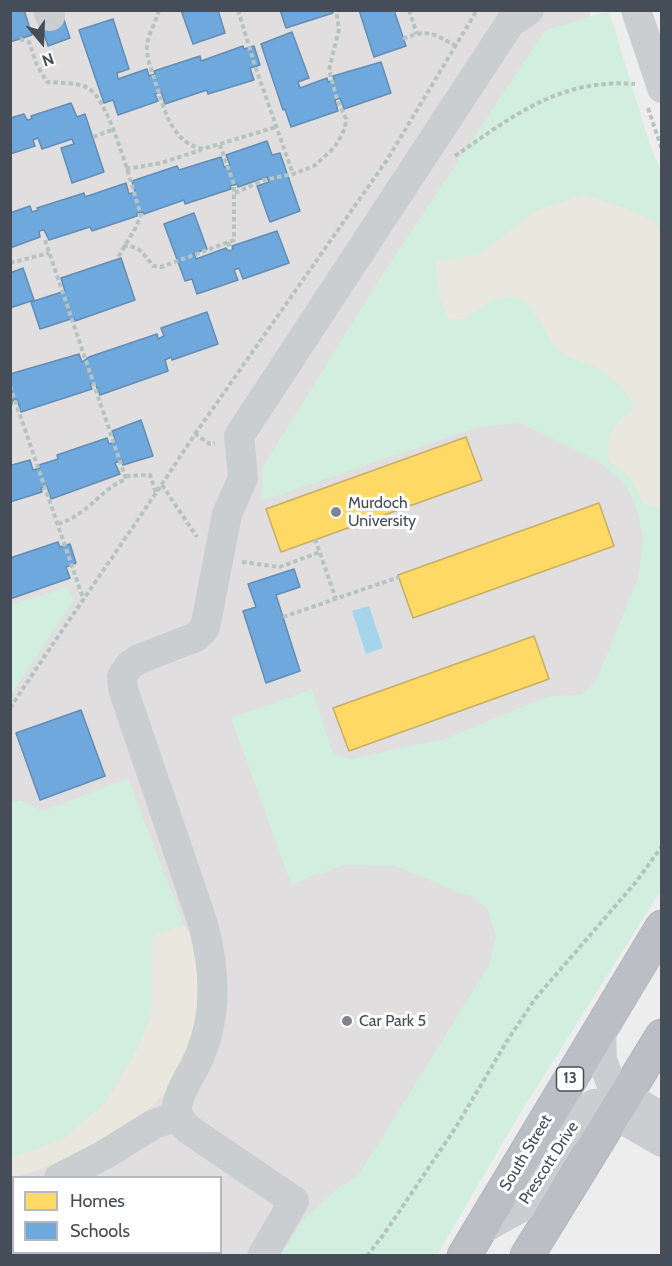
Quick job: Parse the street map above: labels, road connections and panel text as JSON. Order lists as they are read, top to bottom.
{
  "streets": {
    "highway": ["13", "South Street"],
    "street": ["Prescott Drive"]
  },
  "crossings": [
    ["South Street", "Prescott Drive"]
  ],
  "places": ["Murdoch University", "Car Park 5"],
  "legend": ["Homes", "Schools"],
  "north": "bottom"
}
